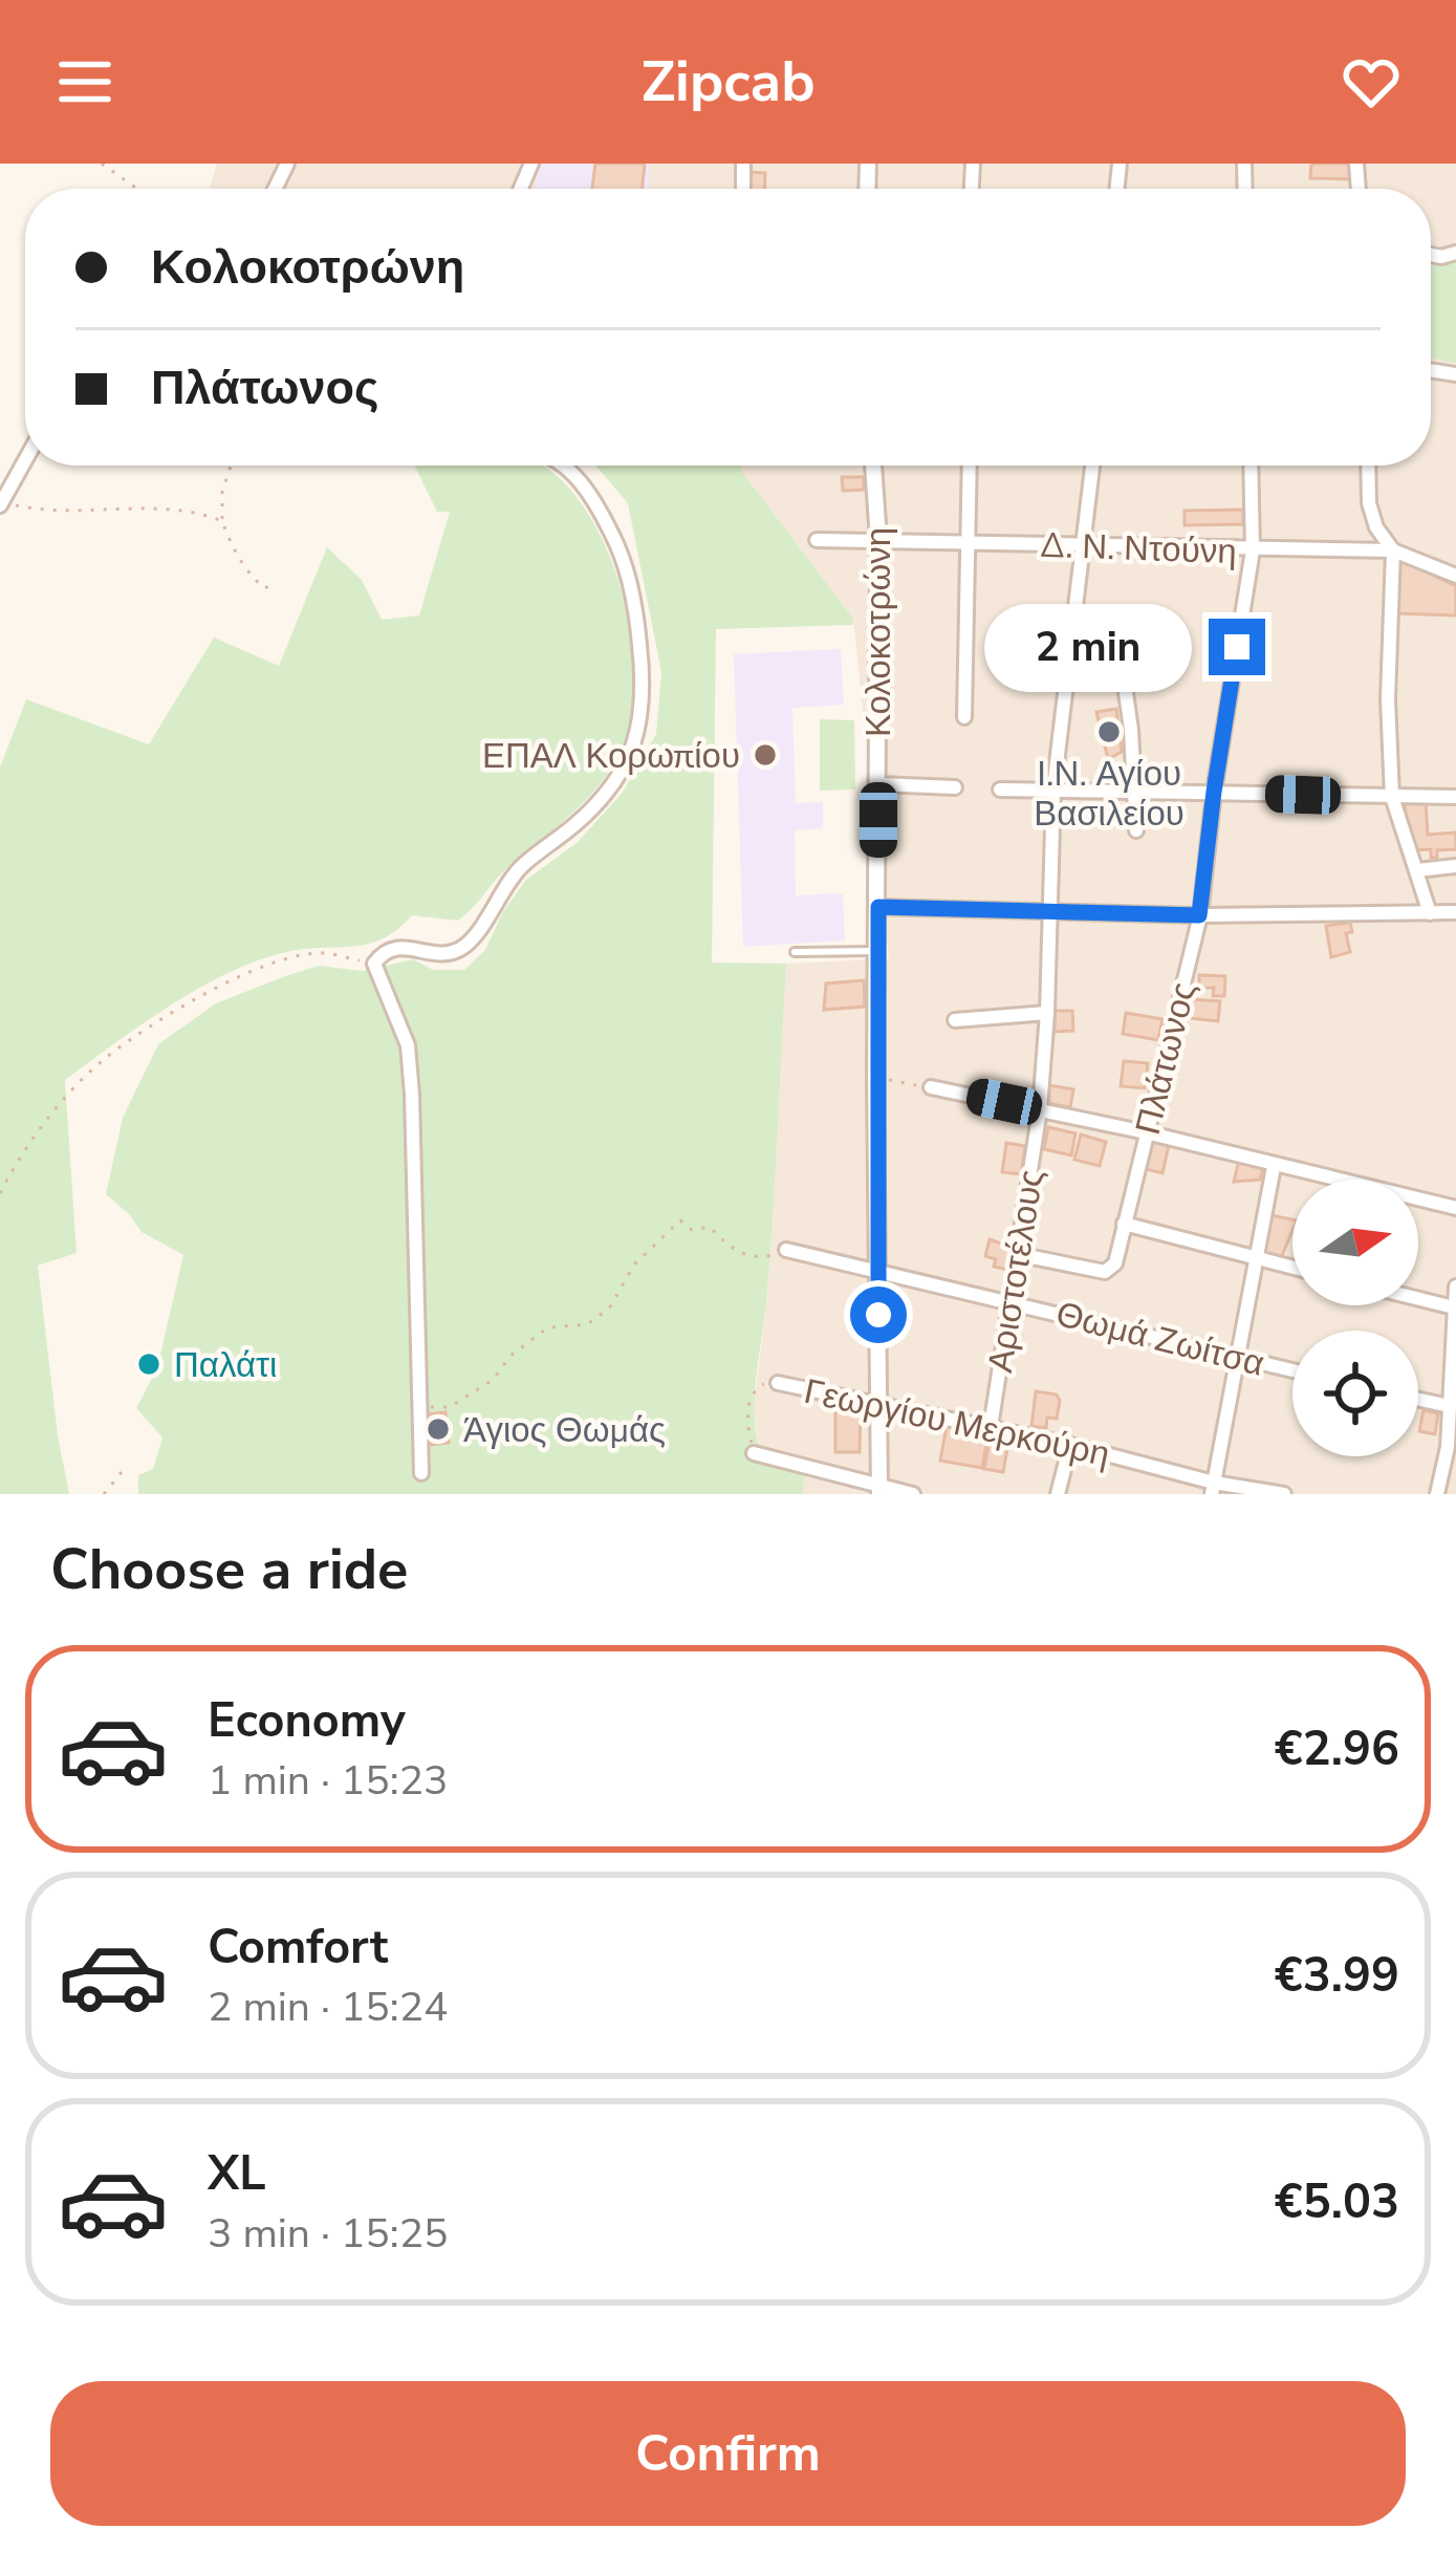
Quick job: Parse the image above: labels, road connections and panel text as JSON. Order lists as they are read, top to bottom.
{
  "streets": {
    "street": [
      "Δ. Ν. Ντούνη",
      "Κολοκοτρώνη",
      "Πλάτωνος",
      "Αριστοτέλους",
      "Θωμά Ζωίτσα",
      "Γεωργίου Μερκούρη"
    ]
  },
  "crossings": [
    ["Δ. Ν. Ντούνη", "Κολοκοτρώνη"],
    ["Δ. Ν. Ντούνη", "Πλάτωνος"],
    ["Δ. Ν. Ντούνη", "Αριστοτέλους"],
    ["Κολοκοτρώνη", "Θωμά Ζωίτσα"],
    ["Κολοκοτρώνη", "Γεωργίου Μερκούρη"],
    ["Πλάτωνος", "Αριστοτέλους"],
    ["Αριστοτέλους", "Θωμά Ζωίτσα"],
    ["Αριστοτέλους", "Γεωργίου Μερκούρη"]
  ],
  "places": [
    "Ι.Ν. Αγίου Βασιλείου",
    "ΕΠΑΛ Κορωπίου",
    "Παλάτι",
    "Άγιος Θωμάς"
  ],
  "north": "right",
  "page": {
    "header": "Zipcab",
    "banner": ["Κολοκοτρώνη", "Πλάτωνος"],
    "bubble": "2 min",
    "heading": "Choose a ride",
    "list": [
      {
        "name": "Economy",
        "note": "1 min · 15:23",
        "value": "€2.96"
      },
      {
        "name": "Comfort",
        "note": "2 min · 15:24",
        "value": "€3.99"
      },
      {
        "name": "XL",
        "note": "3 min · 15:25",
        "value": "€5.03"
      }
    ],
    "buttons": "Confirm"
  }
}
